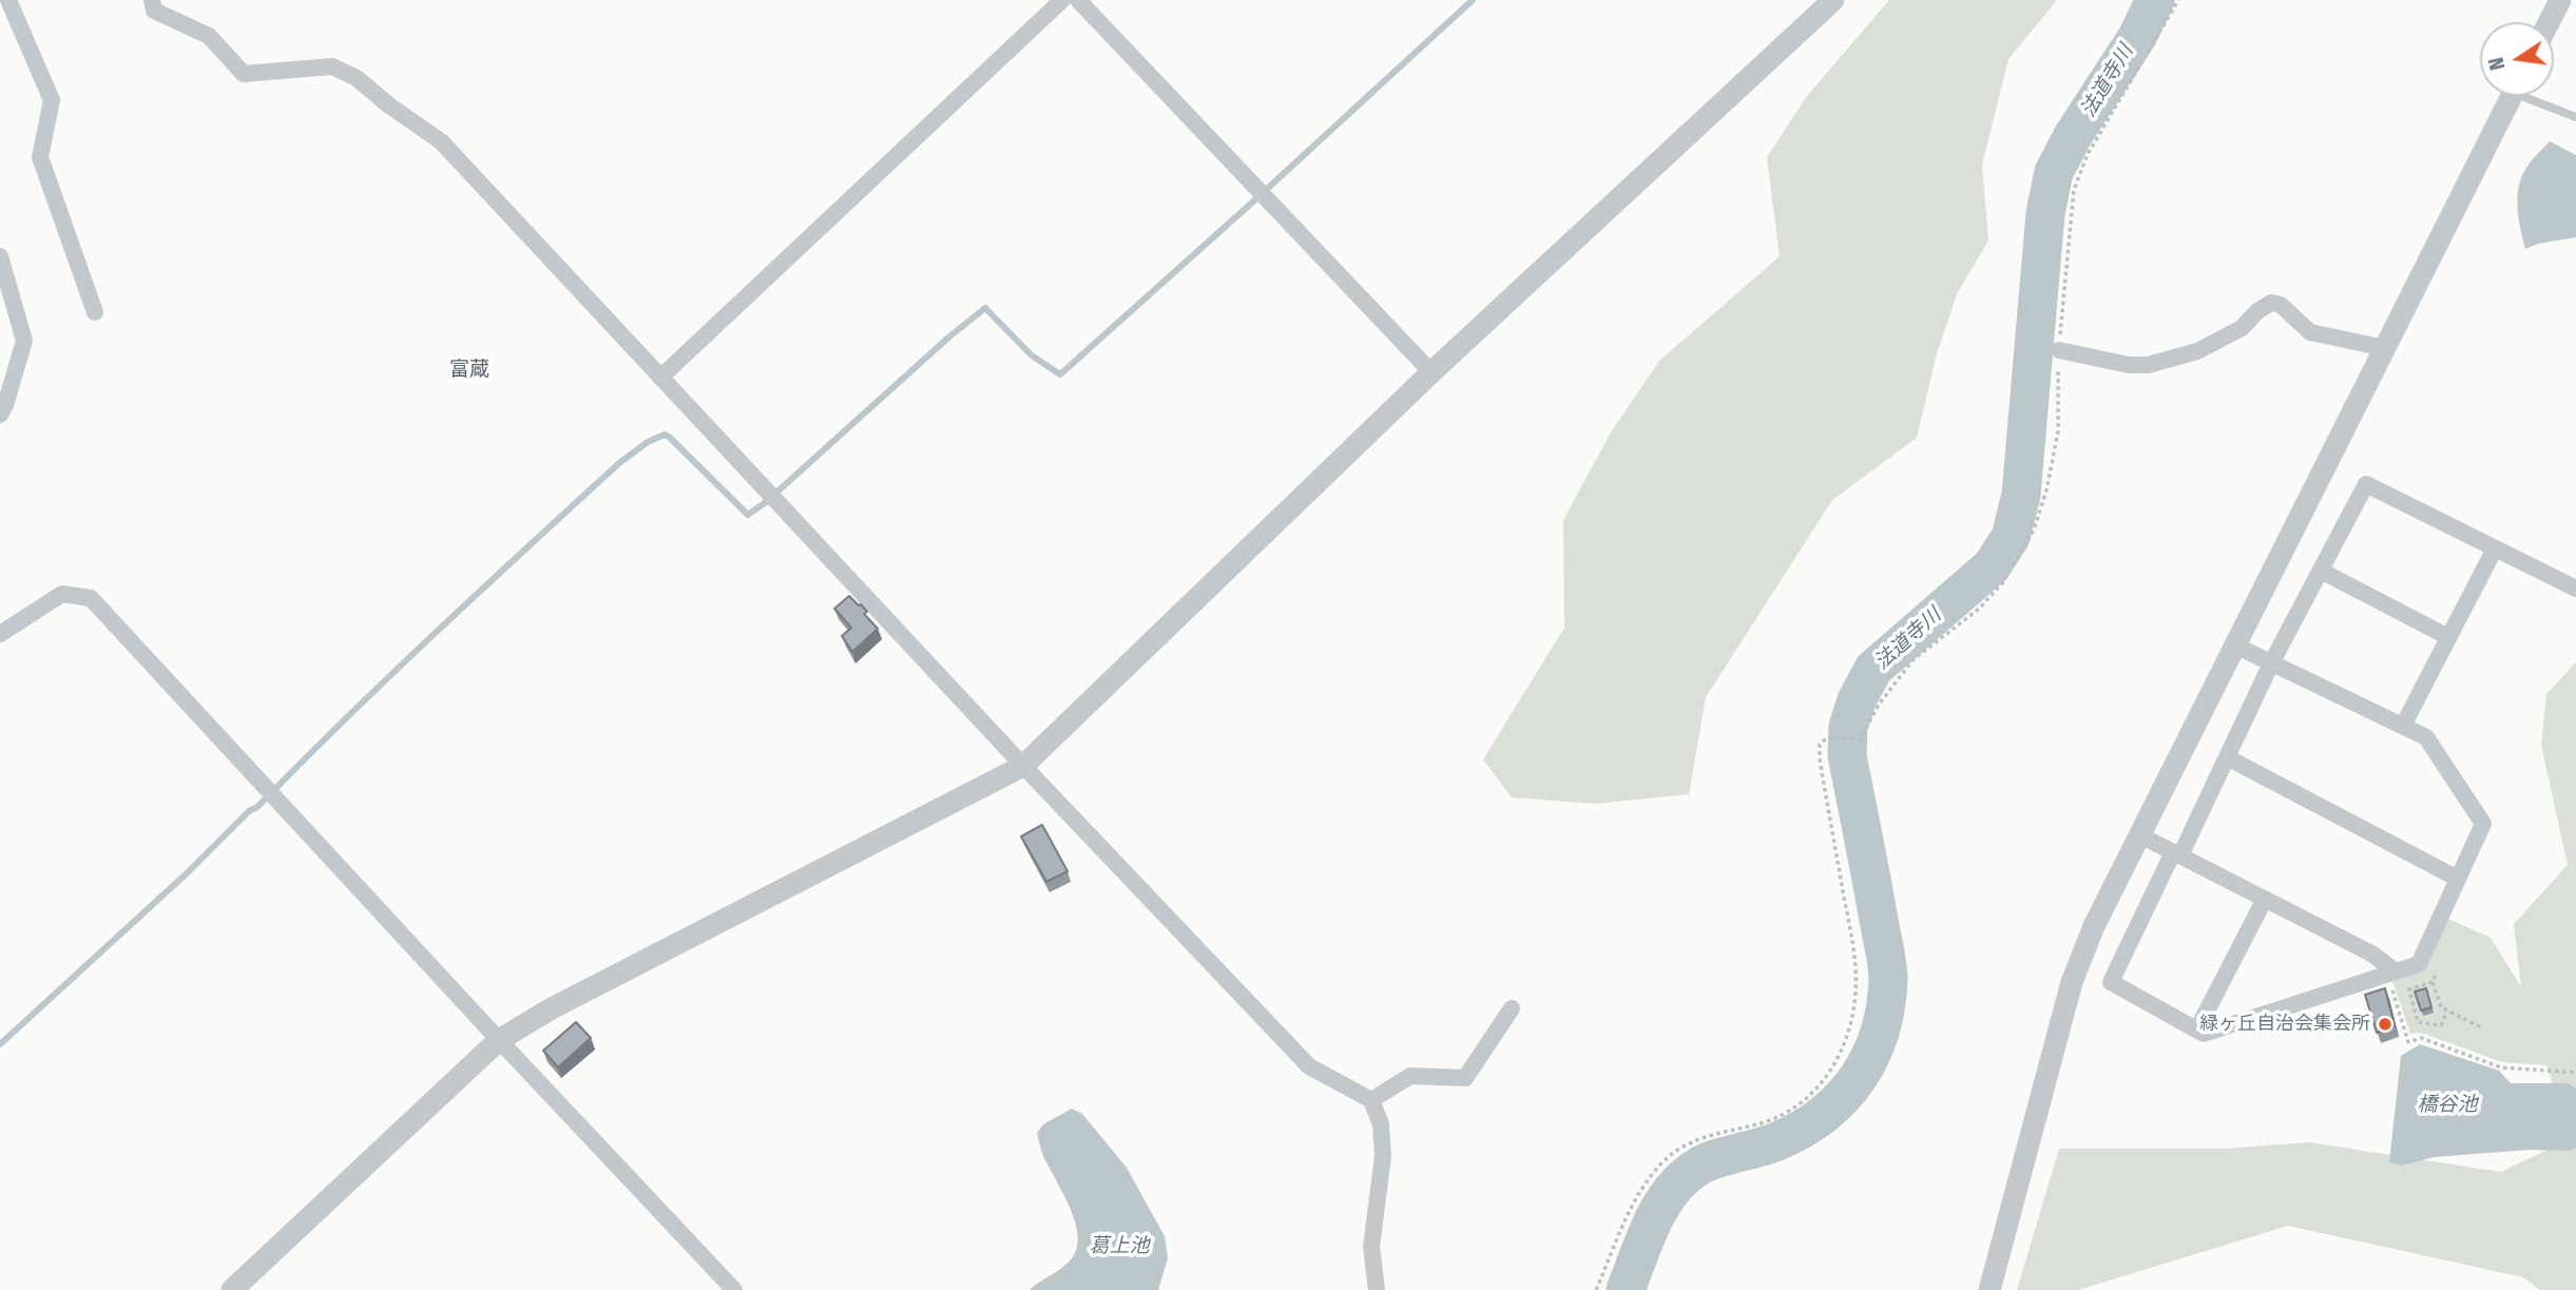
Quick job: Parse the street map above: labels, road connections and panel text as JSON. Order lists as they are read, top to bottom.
{
  "districts": ["富蔵"],
  "water": ["法道寺川", "橋谷池", "葛上池"],
  "places": ["緑ヶ丘自治会集会所"],
  "north": "left"
}
